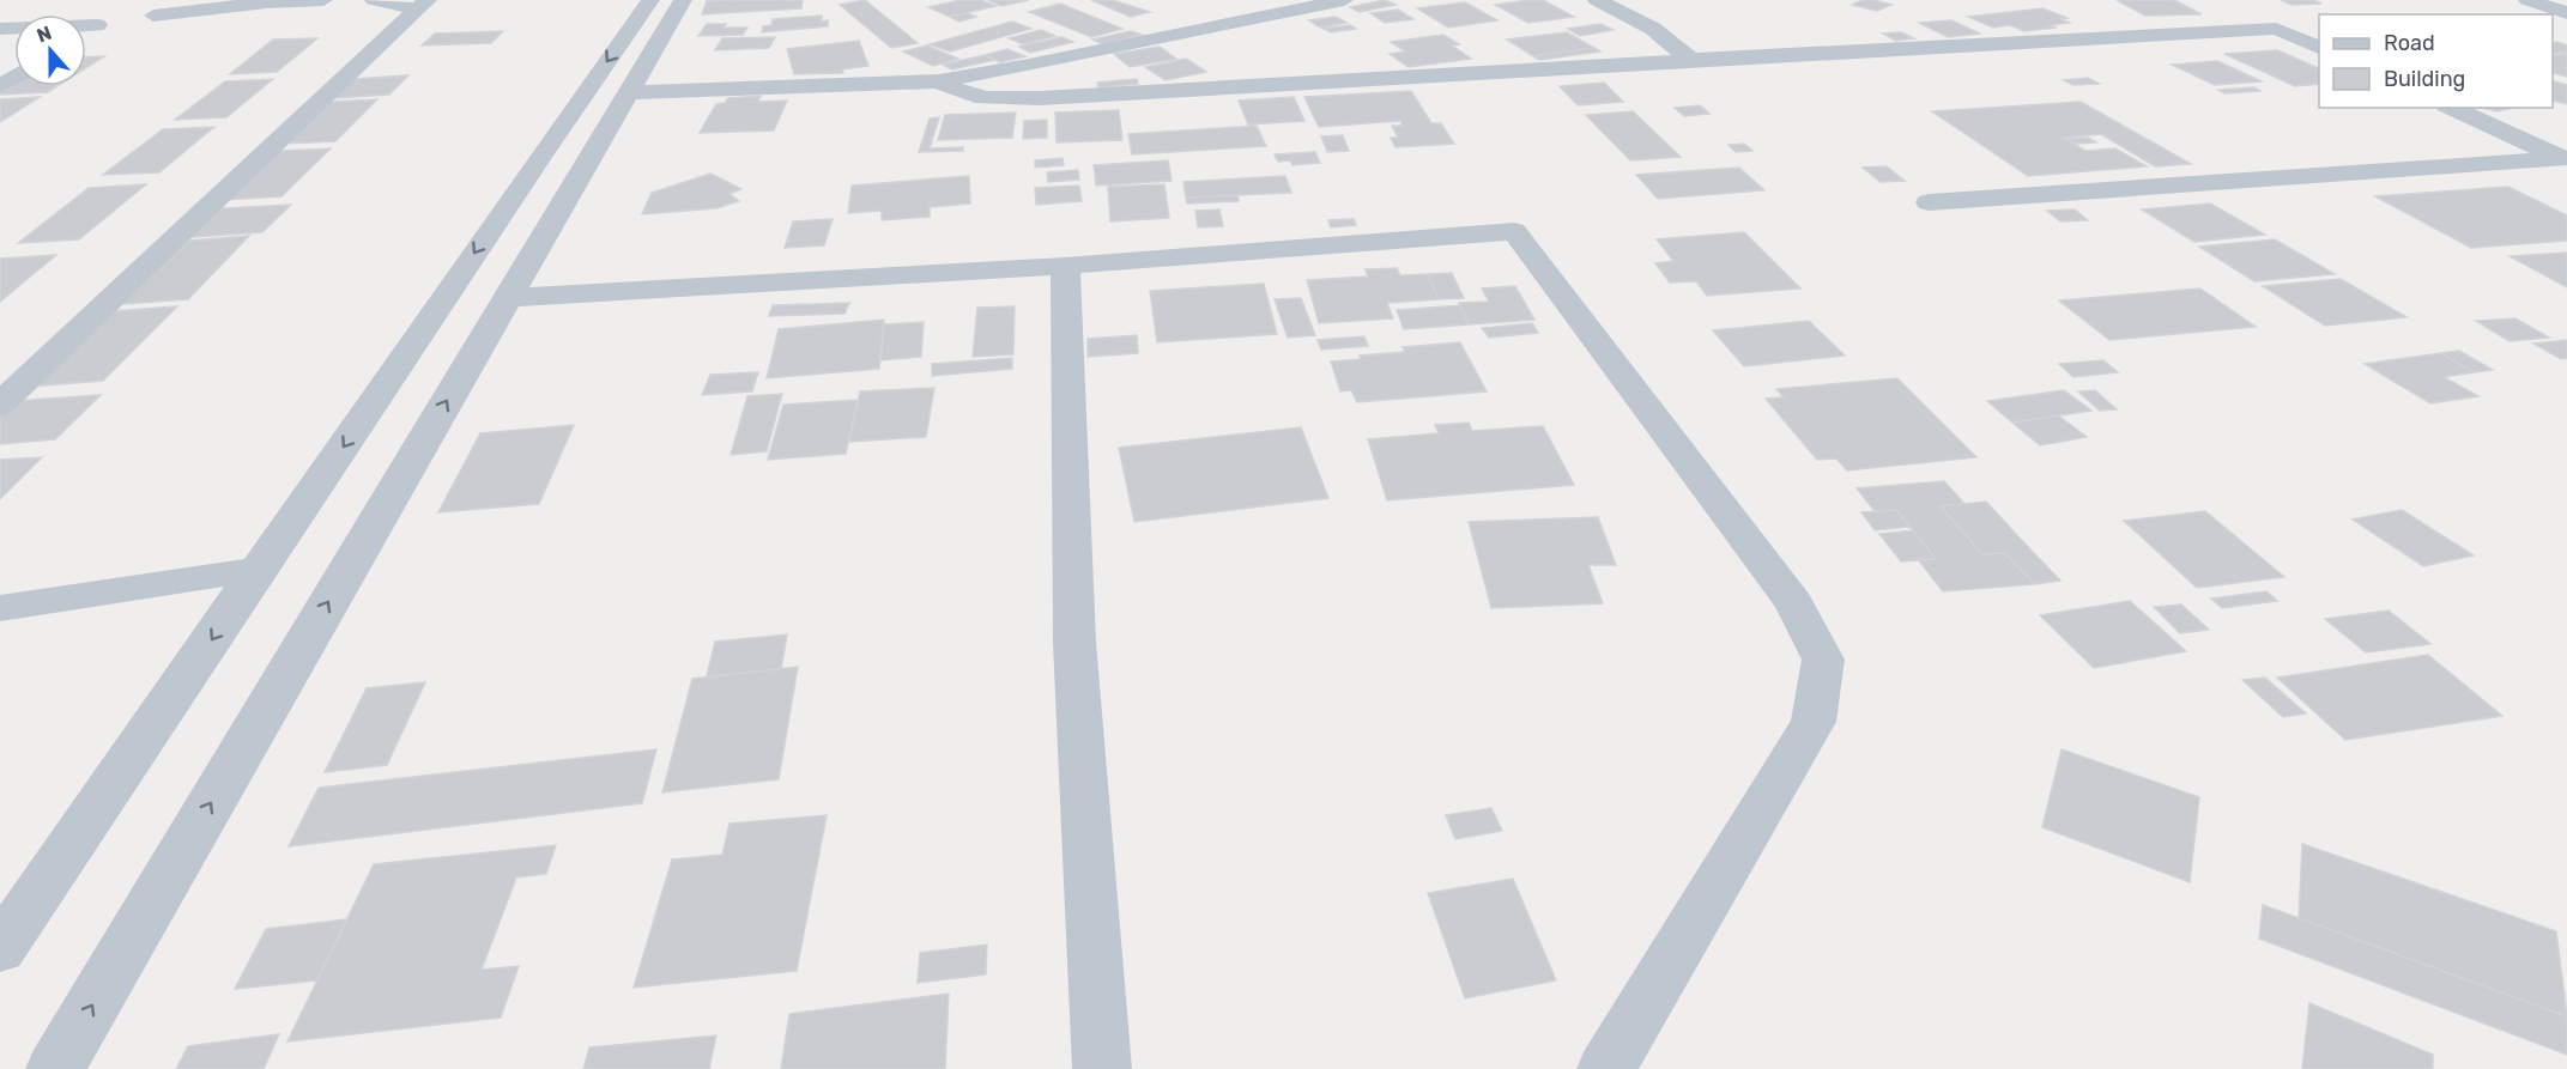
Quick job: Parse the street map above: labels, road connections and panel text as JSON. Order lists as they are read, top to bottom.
{
  "legend": ["Road", "Building"],
  "north": "top"
}
